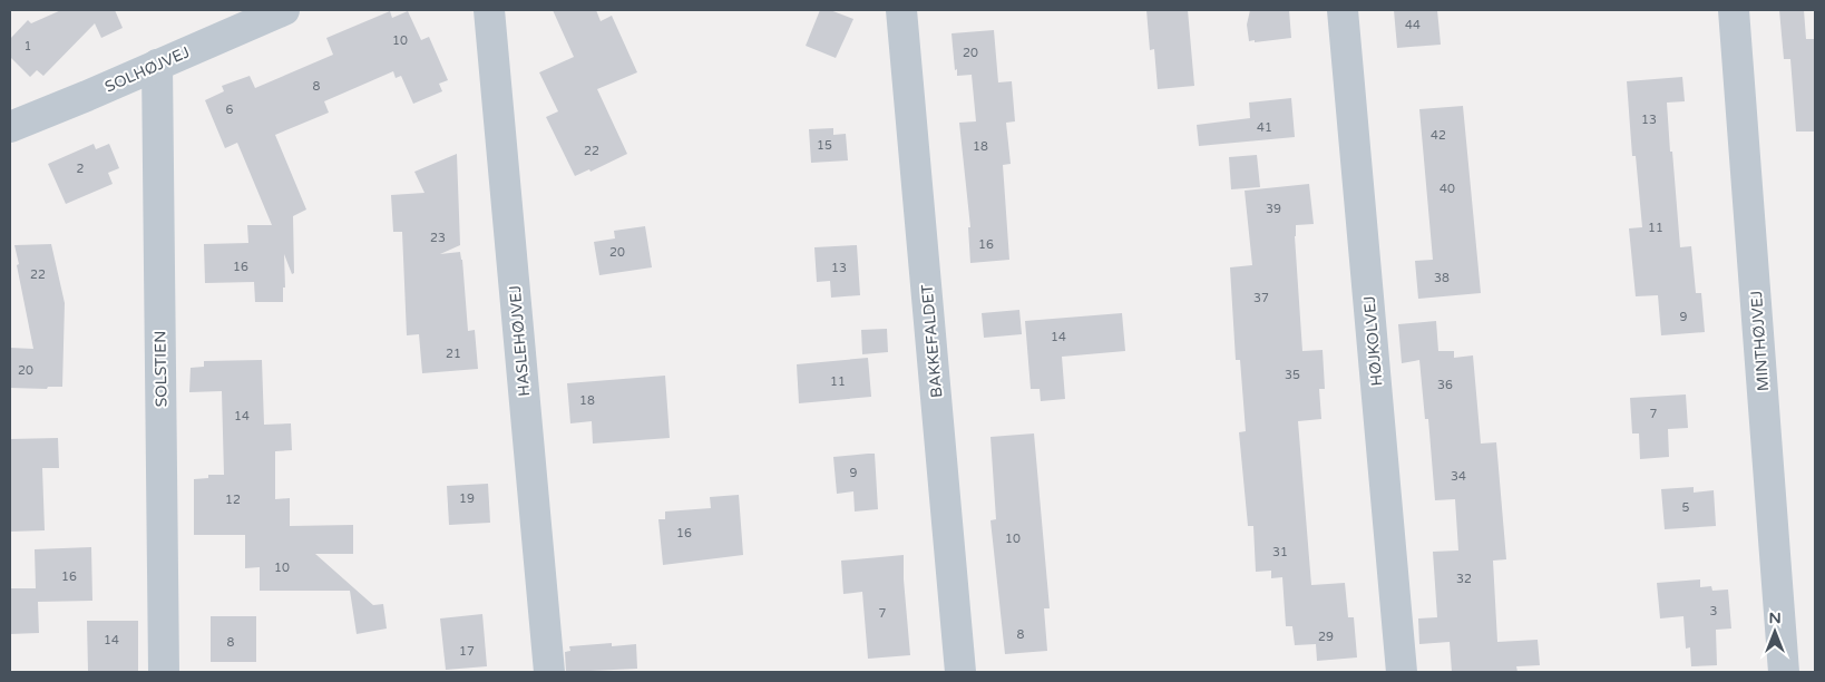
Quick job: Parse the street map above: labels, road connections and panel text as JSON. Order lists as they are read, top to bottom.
{
  "streets": {
    "street": [
      "SOLHØJVEJ",
      "HASLEHØJVEJ",
      "BAKKEFALDET",
      "HØJKOLVEJ",
      "MINTHØJVEJ",
      "SOLSTIEN"
    ]
  },
  "crossings": [
    ["SOLHØJVEJ", "SOLSTIEN"]
  ],
  "house_numbers": [
    "44",
    "10",
    "1",
    "20",
    "8",
    "6",
    "13",
    "41",
    "42",
    "15",
    "18",
    "22",
    "2",
    "40",
    "39",
    "11",
    "23",
    "16",
    "20",
    "16",
    "13",
    "22",
    "38",
    "37",
    "9",
    "14",
    "21",
    "20",
    "35",
    "11",
    "36",
    "18",
    "7",
    "14",
    "9",
    "34",
    "19",
    "12",
    "5",
    "16",
    "10",
    "31",
    "10",
    "16",
    "32",
    "3",
    "7",
    "8",
    "29",
    "14",
    "8",
    "17"
  ],
  "north": "top"
}
